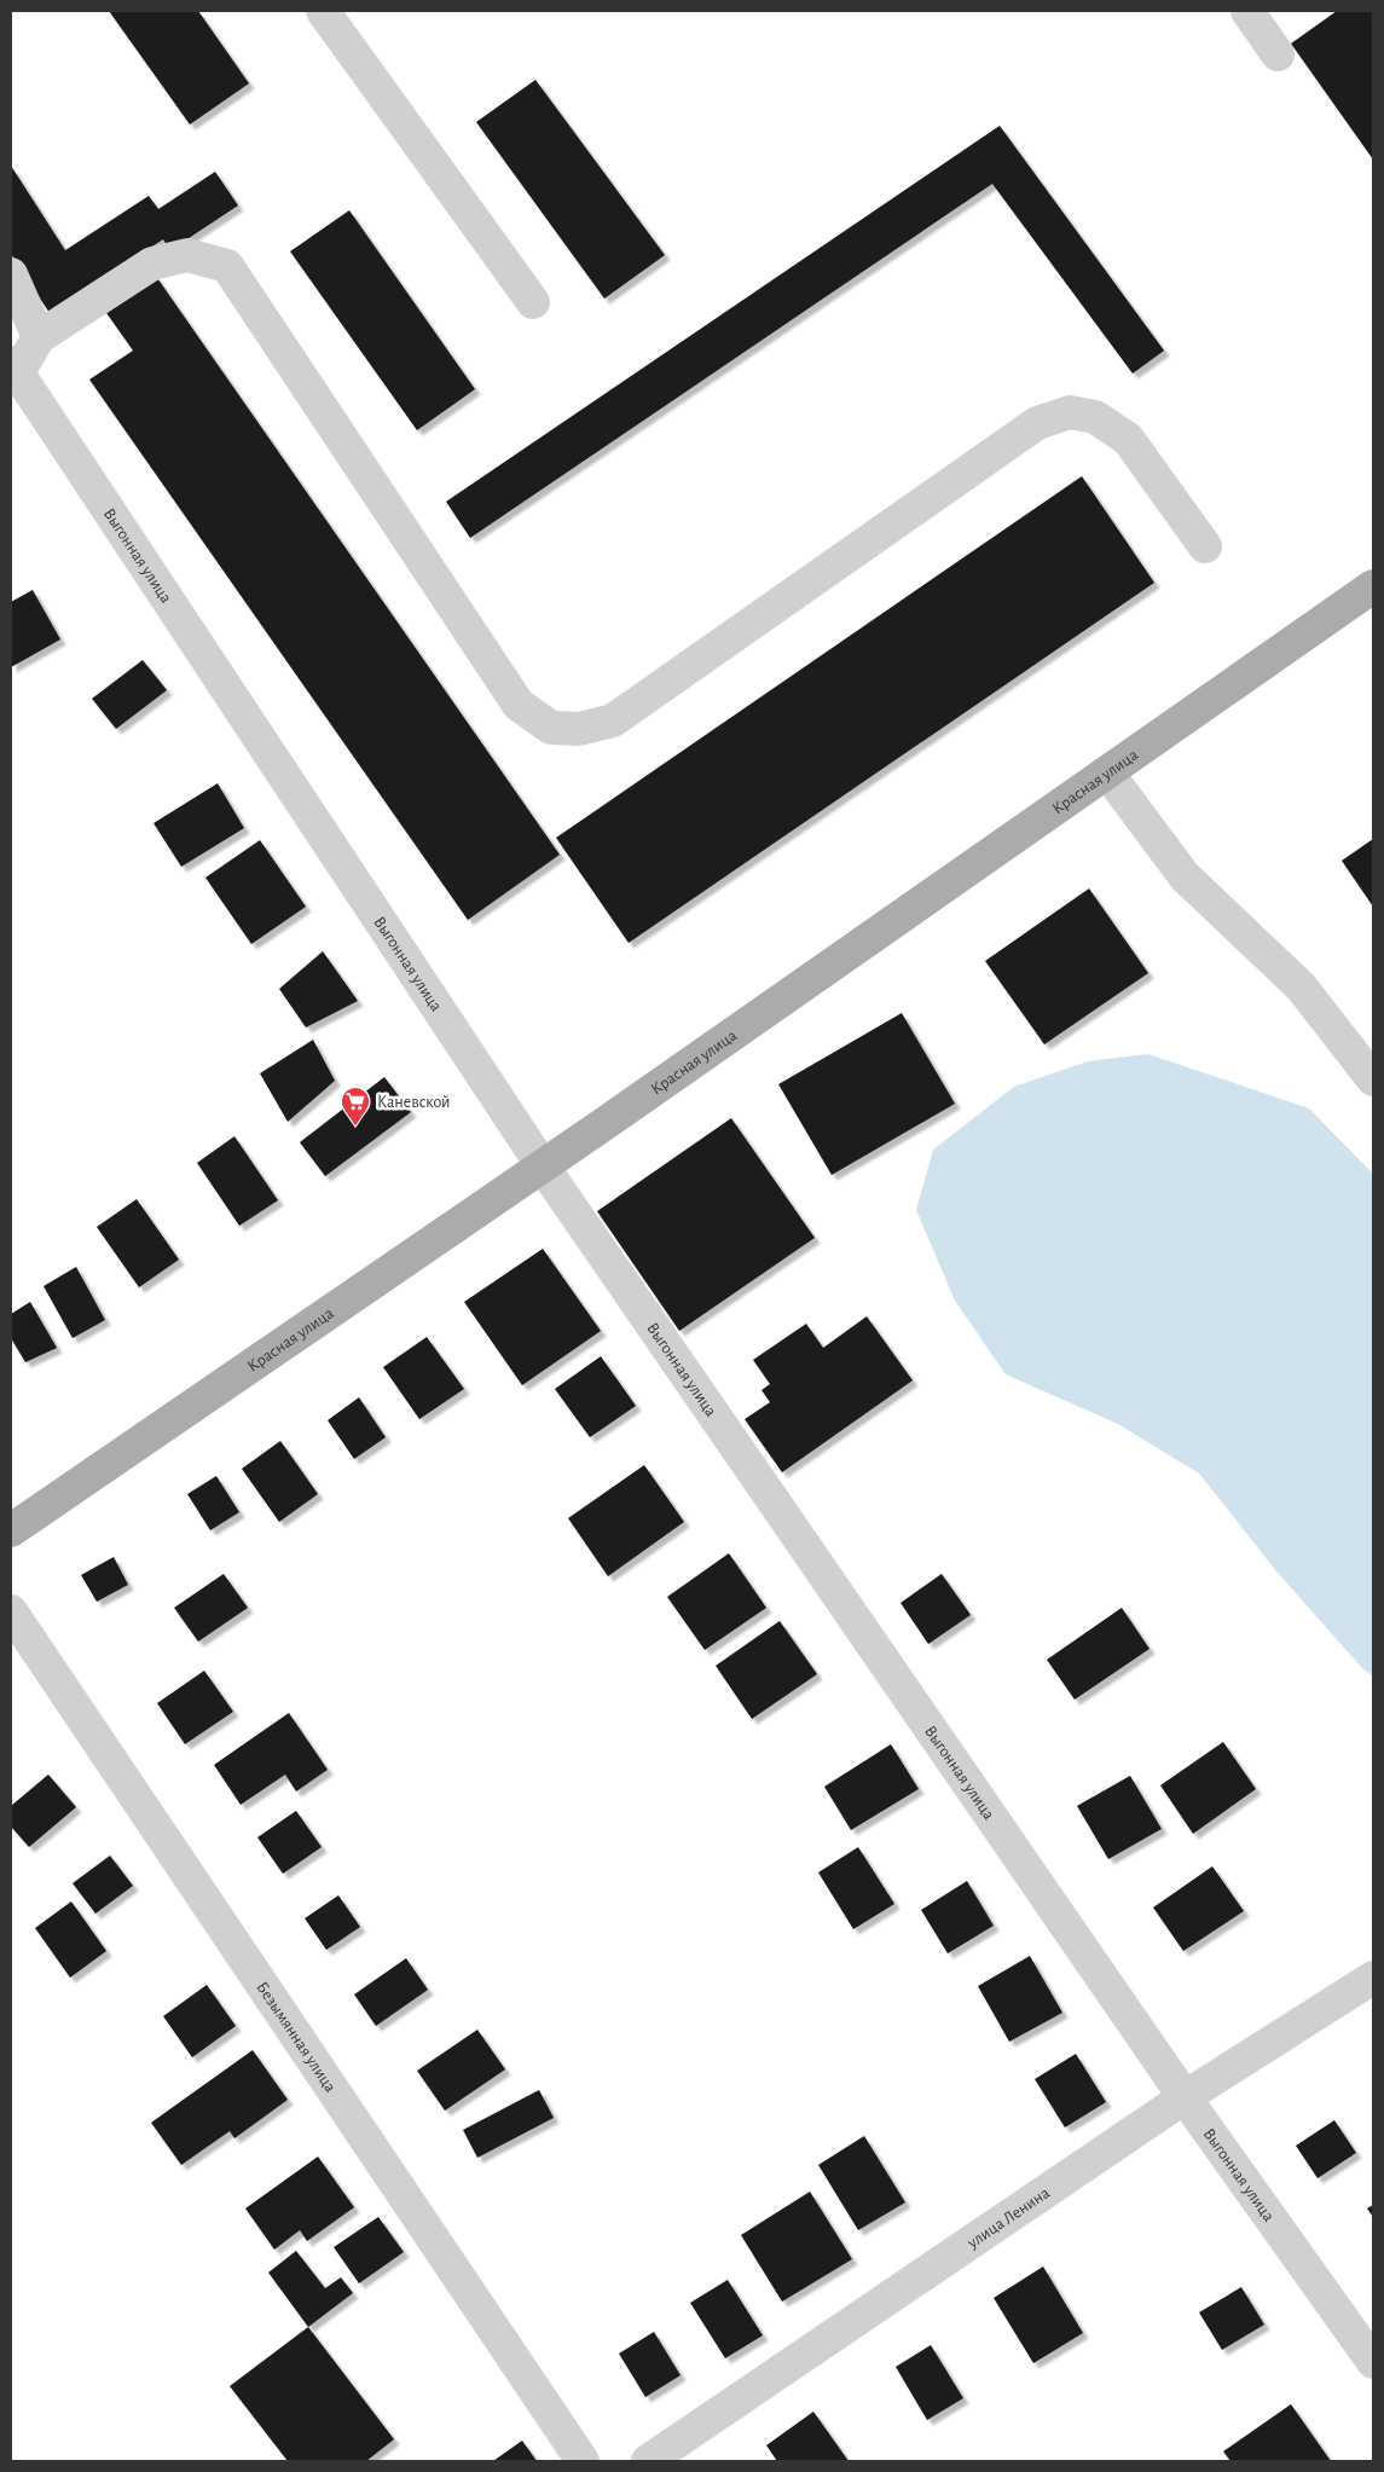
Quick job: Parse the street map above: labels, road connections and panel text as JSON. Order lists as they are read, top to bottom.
{
  "streets": {
    "main road": ["Красная улица"],
    "street": ["Выгонная улица", "Безымянная улица", "улица Ленина"]
  },
  "crossings": [
    ["Выгонная улица", "Красная улица"],
    ["Выгонная улица", "улица Ленина"]
  ],
  "places": {
    "supermarket": ["Каневской"]
  }
}
